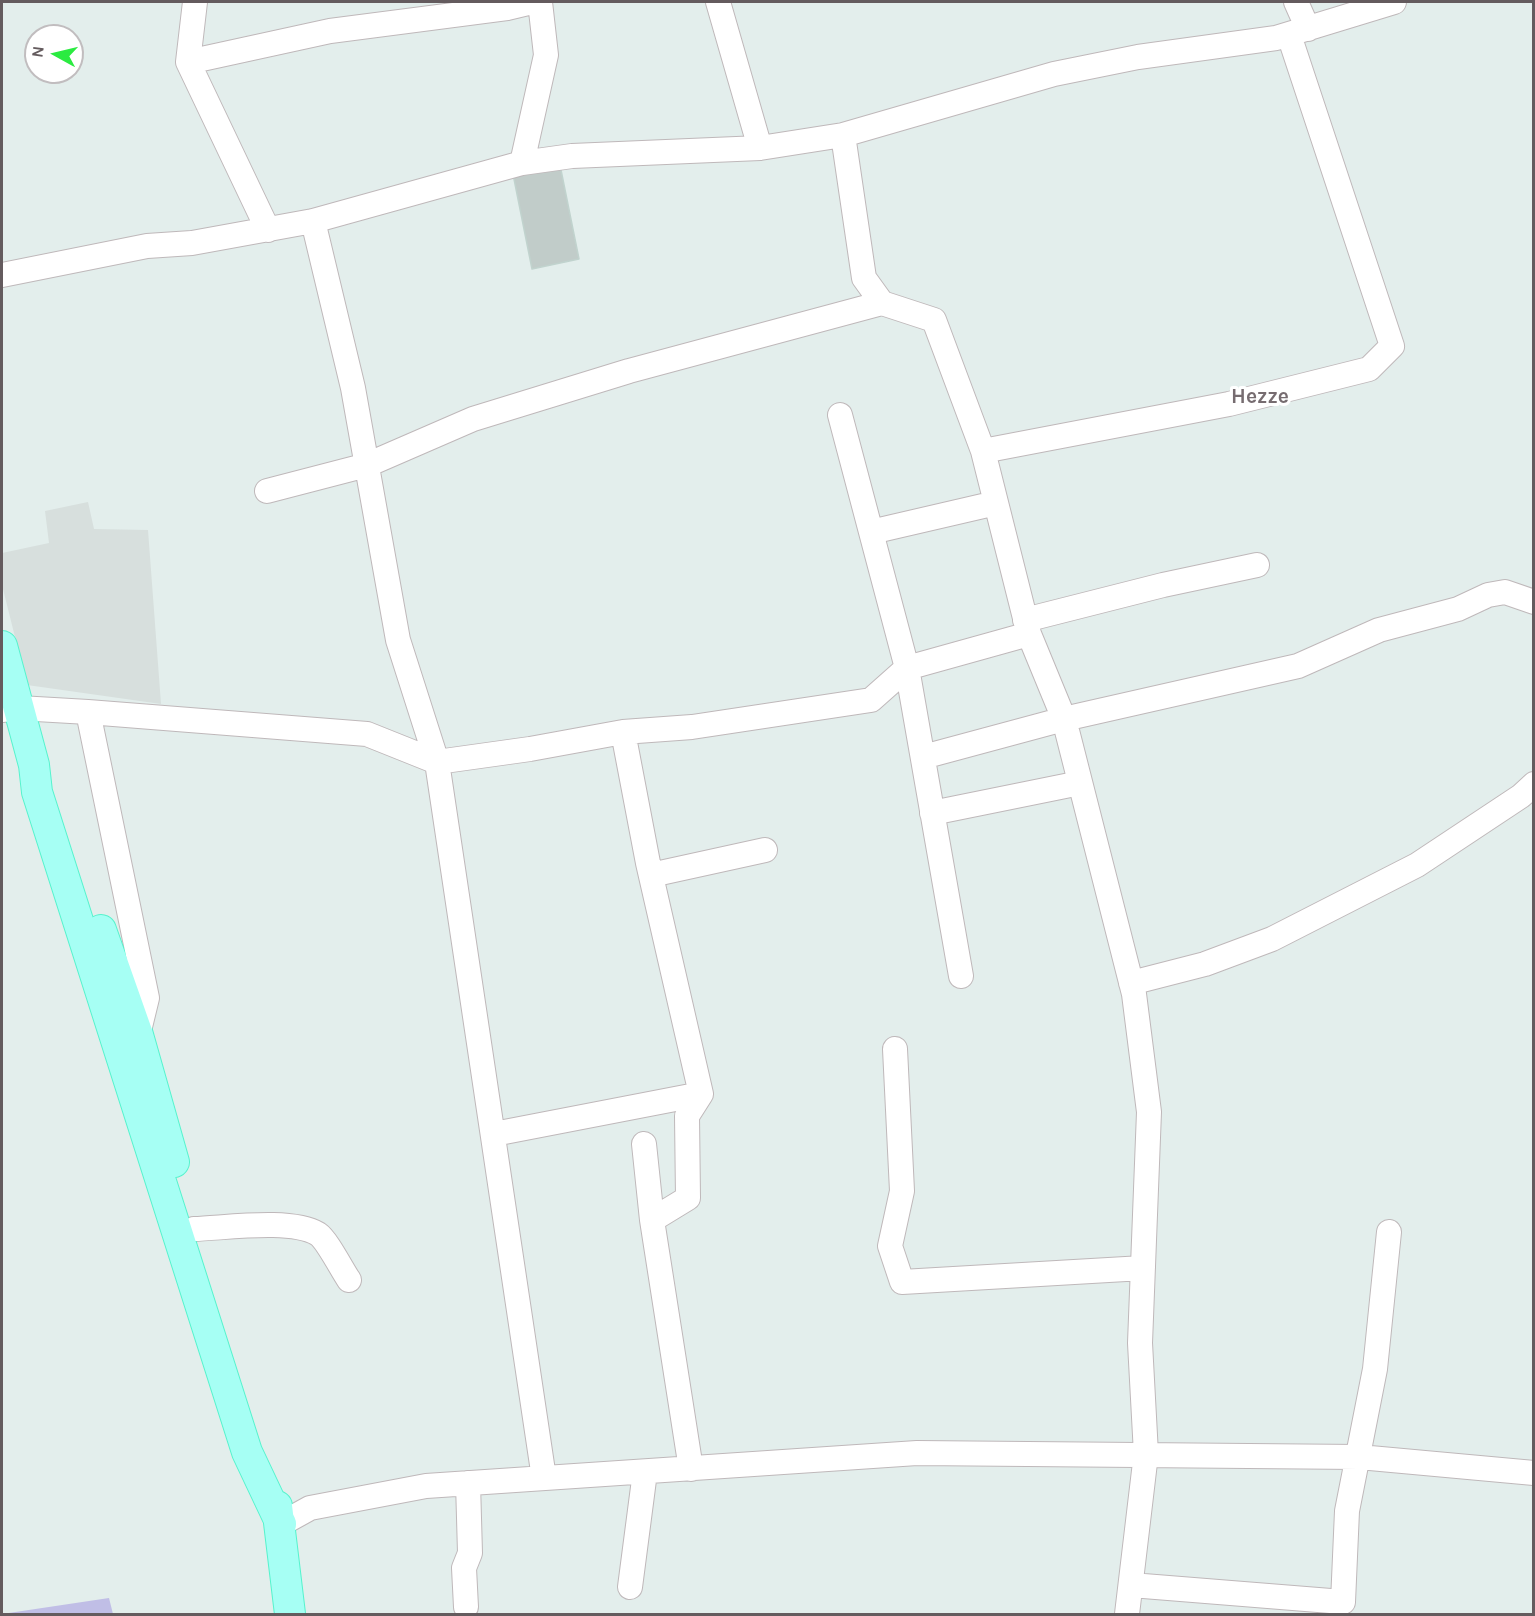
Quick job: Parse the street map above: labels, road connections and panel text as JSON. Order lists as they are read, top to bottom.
{
  "districts": ["Hezze"],
  "north": "left"
}
